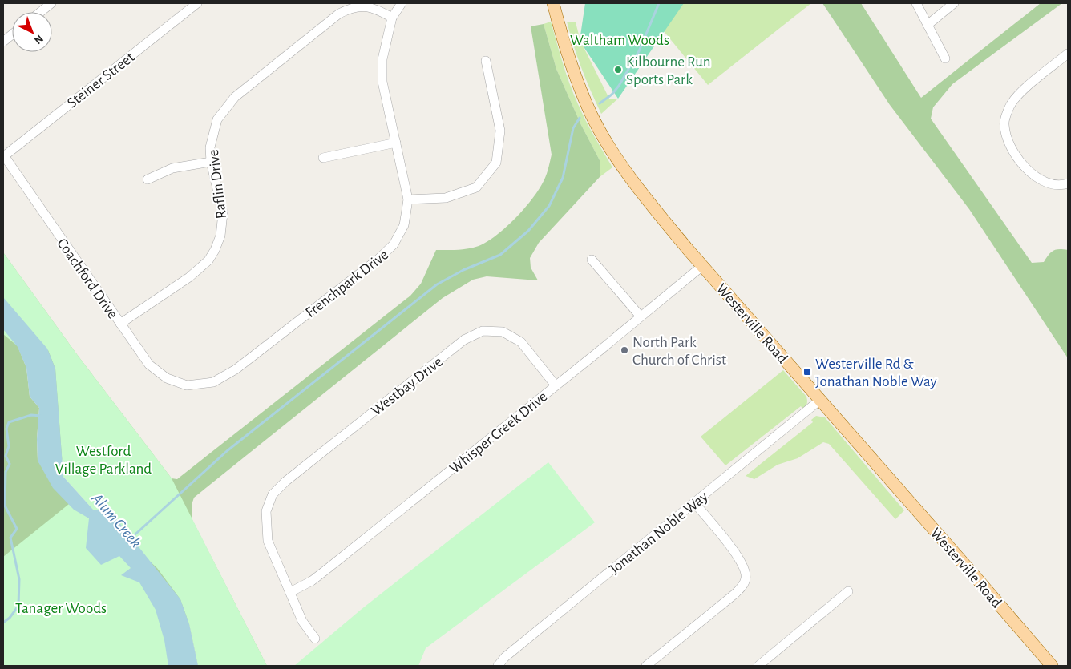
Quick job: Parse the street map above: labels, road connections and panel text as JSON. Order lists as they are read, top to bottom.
{
  "streets": {
    "main road": ["Westerville Road"],
    "street": [
      "Steiner Street",
      "Raflin Drive",
      "Coachford Drive",
      "Frenchpark Drive",
      "Westbay Drive",
      "Whisper Creek Drive",
      "Jonathan Noble Way"
    ]
  },
  "crossings": [
    ["Steiner Street", "Coachford Drive"],
    ["Raflin Drive", "Coachford Drive"],
    ["Raflin Drive", "Frenchpark Drive"],
    ["Coachford Drive", "Frenchpark Drive"],
    ["Westerville Road", "Whisper Creek Drive"],
    ["Westerville Road", "Jonathan Noble Way"],
    ["Westbay Drive", "Whisper Creek Drive"]
  ],
  "water": ["Alum Creek"],
  "parks": ["Waltham Woods", "Westford Village Parkland", "Tanager Woods"],
  "places": {
    "other": ["Kilbourne Run Sports Park", "North Park Church of Christ"],
    "transit": ["Westerville Rd & Jonathan Noble Way"]
  },
  "north": "bottom right"
}
